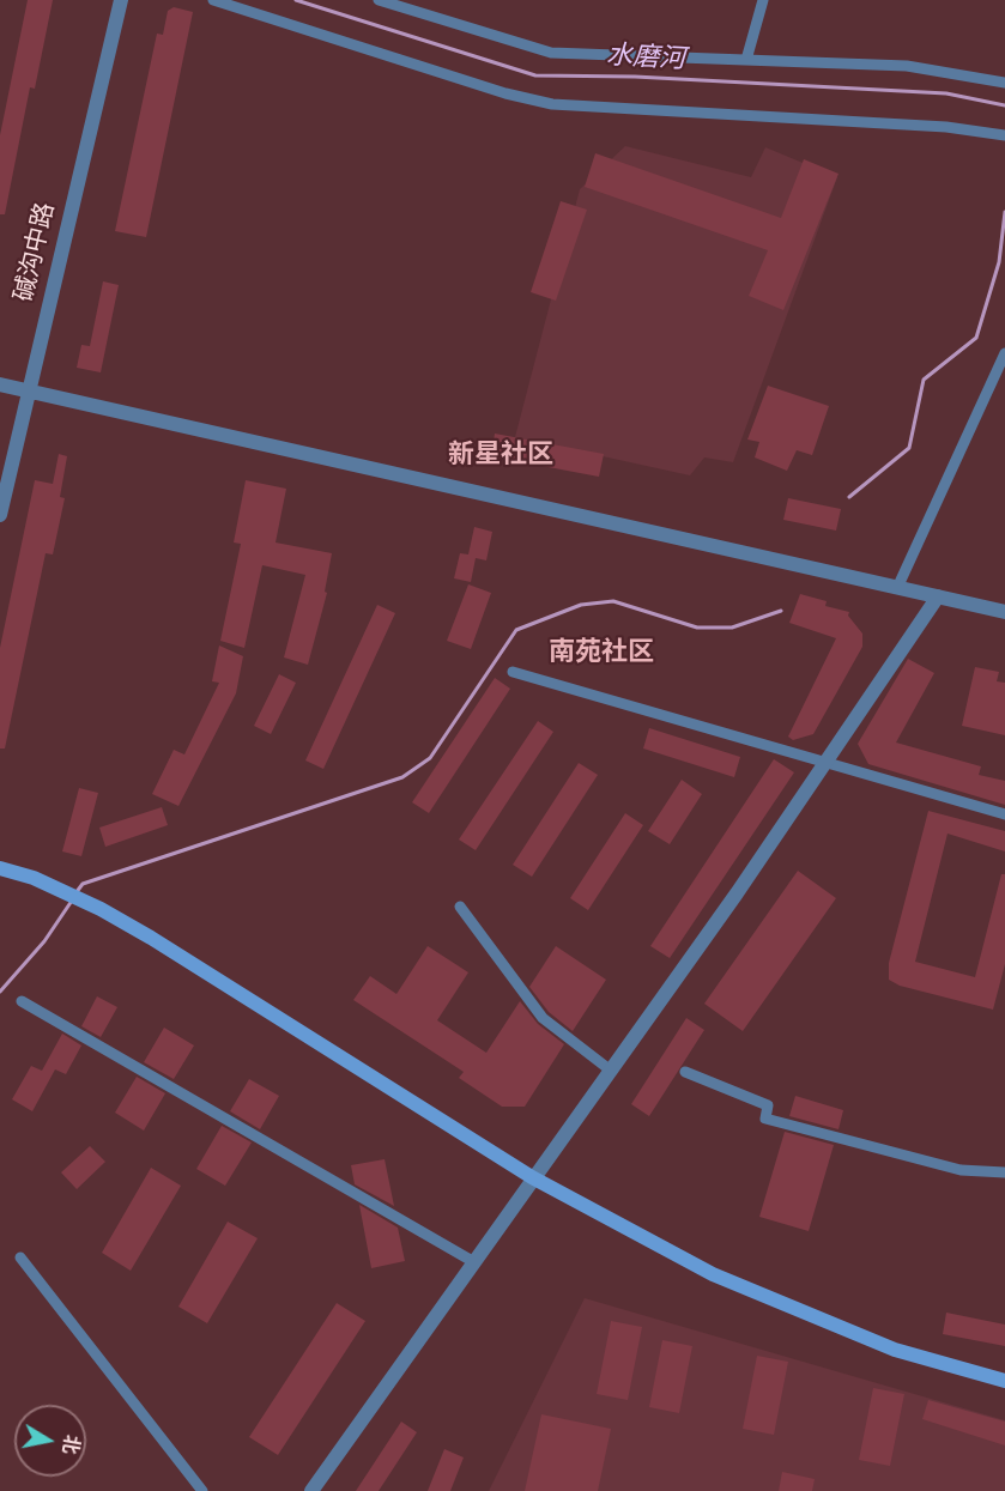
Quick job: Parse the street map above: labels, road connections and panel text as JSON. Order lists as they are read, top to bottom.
{
  "streets": {
    "street": ["碱沟中路"]
  },
  "districts": ["新星社区", "南苑社区"],
  "water": ["水磨河"],
  "north": "right"
}
